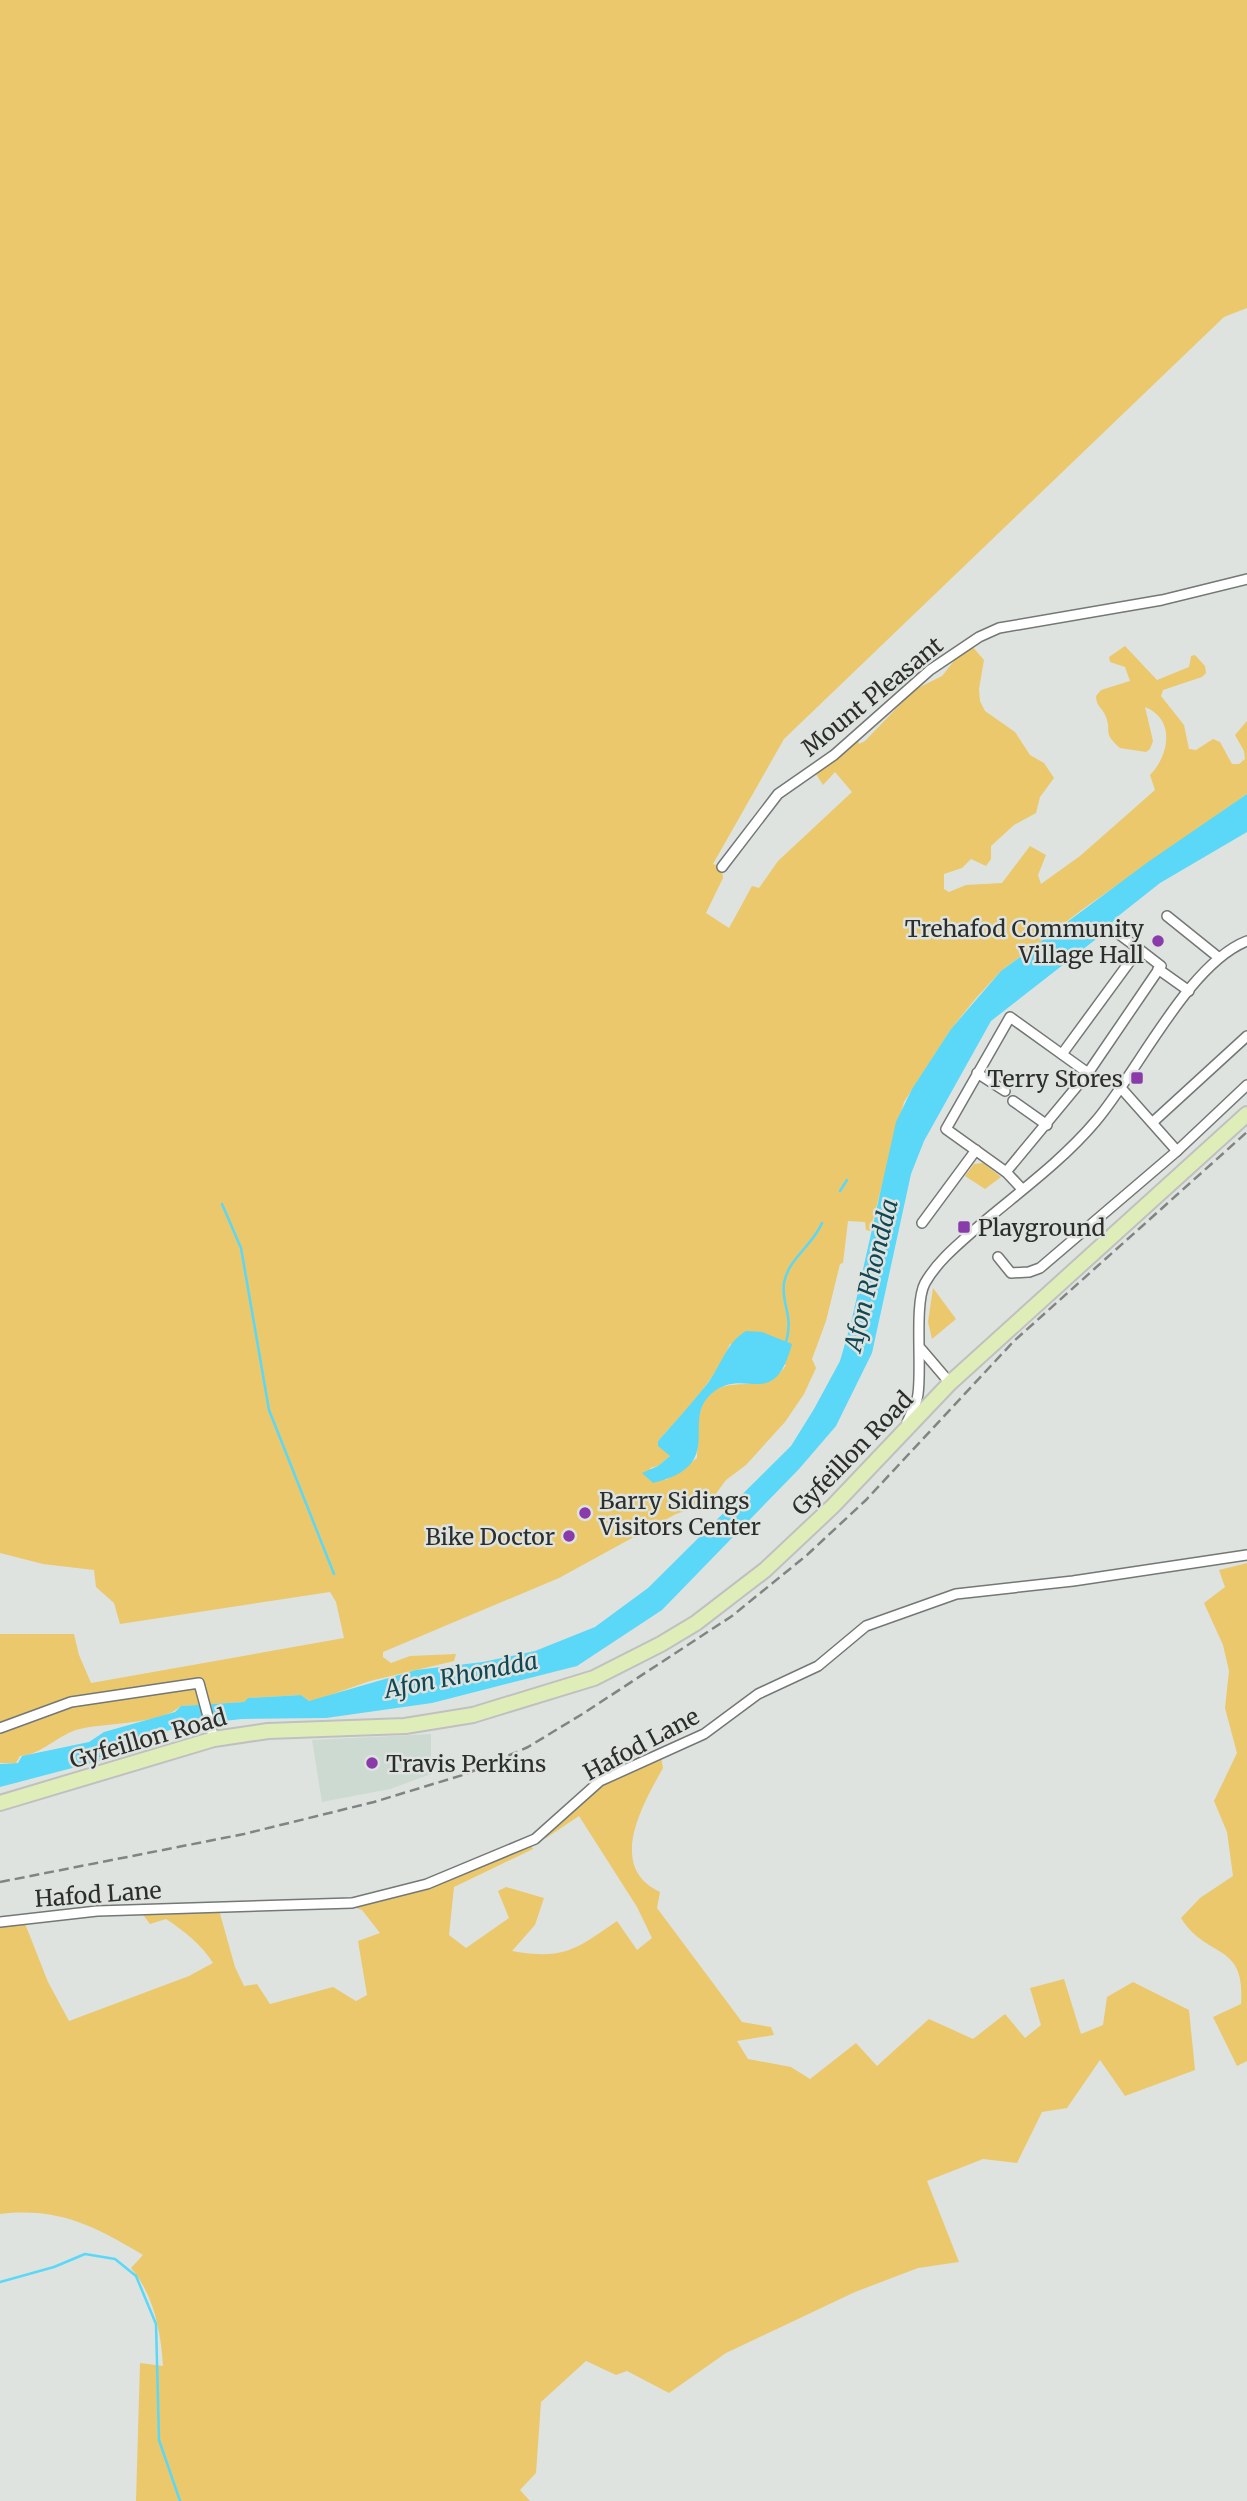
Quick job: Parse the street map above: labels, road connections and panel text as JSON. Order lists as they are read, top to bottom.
{
  "streets": {
    "main road": ["Gyfeillon Road"],
    "street": ["Mount Pleasant", "Hafod Lane"]
  },
  "water": ["Afon Rhondda"],
  "places": {
    "other": [
      "Trehafod Community Village Hall",
      "Barry Sidings Visitors Center",
      "Bike Doctor",
      "Travis Perkins"
    ],
    "transit": ["Terry Stores", "Playground"]
  }
}
